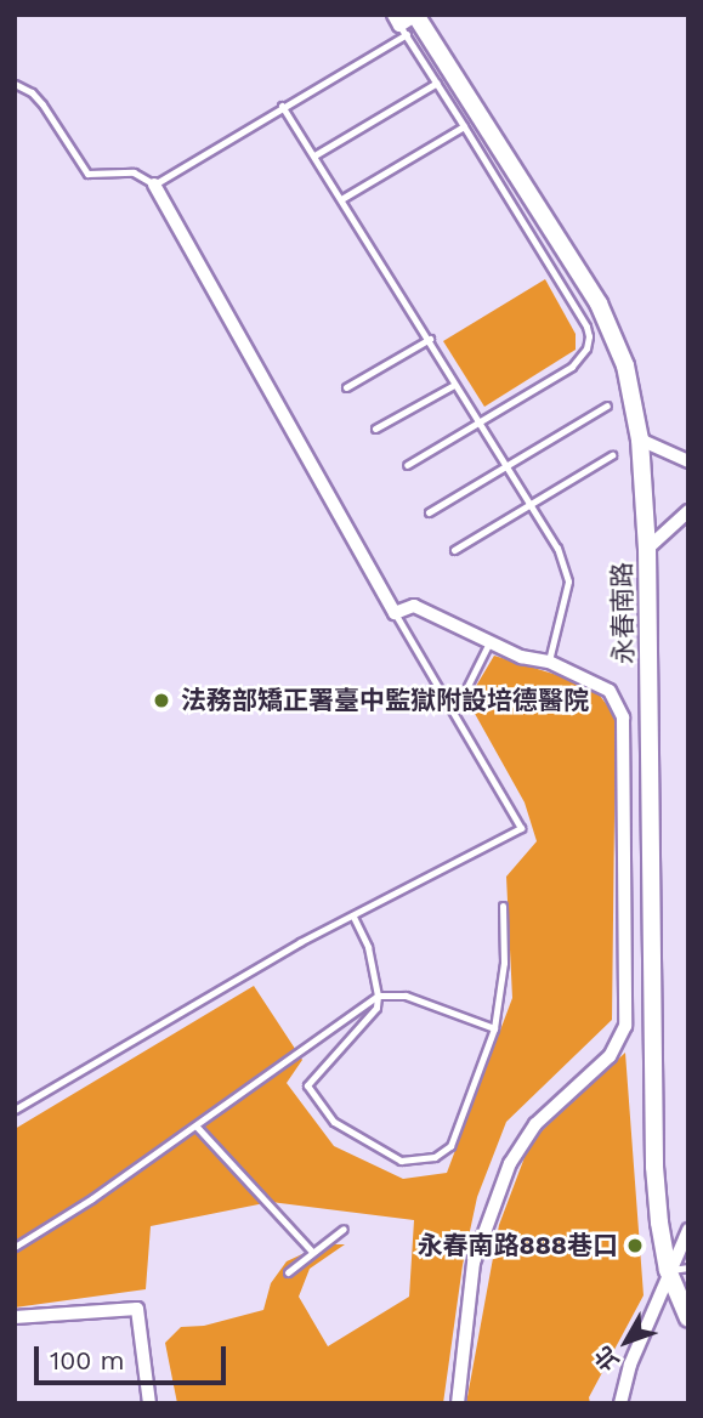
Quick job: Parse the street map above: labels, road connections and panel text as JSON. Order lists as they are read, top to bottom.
{
  "streets": {
    "street": ["永春南路"]
  },
  "places": ["法務部矯正署臺中監獄附設培德醫院", "永春南路888巷口"],
  "scale_bar": "100 m",
  "north": "bottom left"
}
